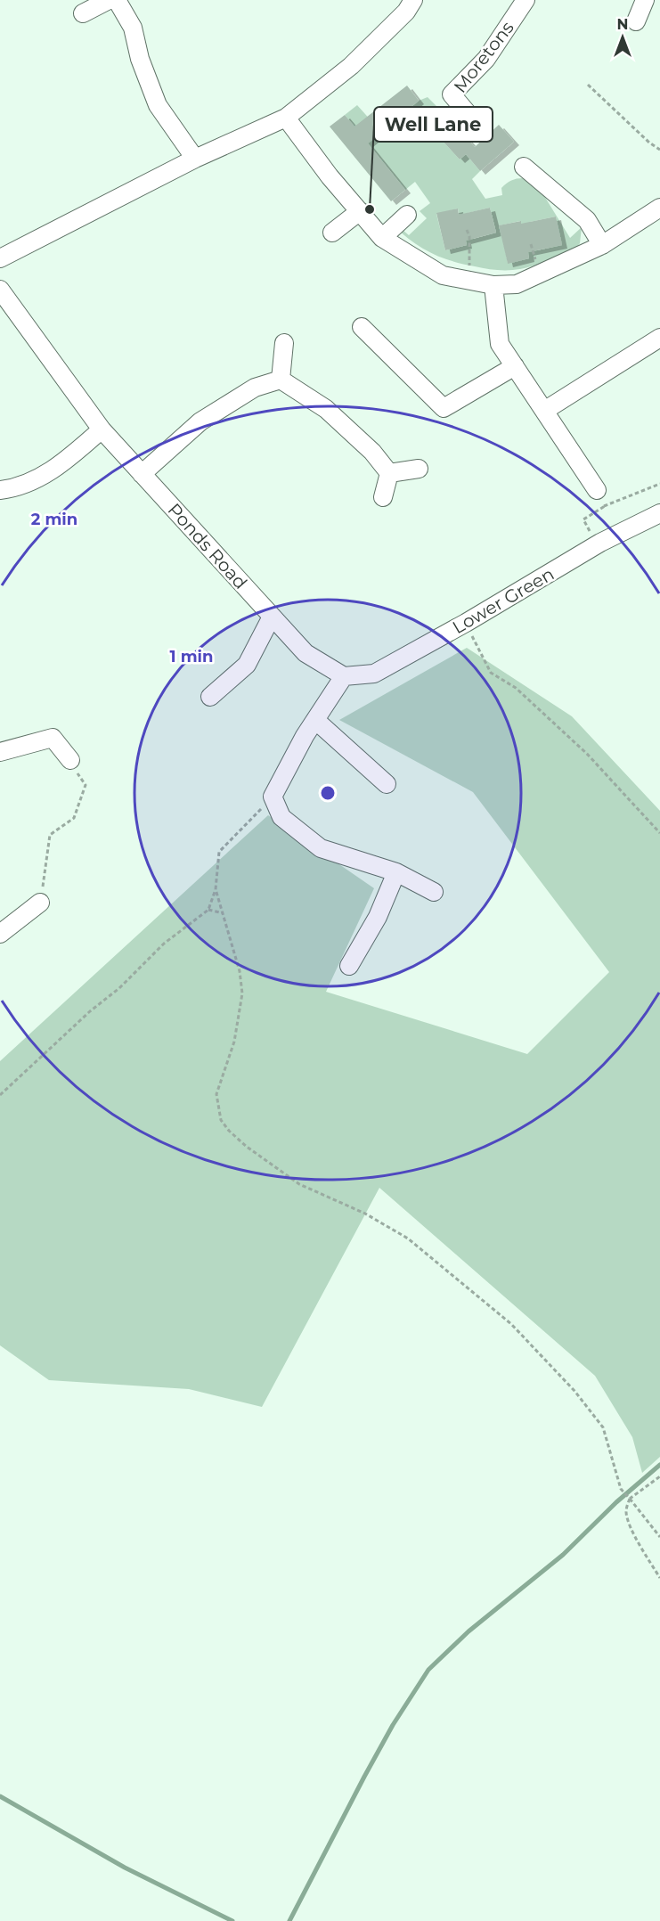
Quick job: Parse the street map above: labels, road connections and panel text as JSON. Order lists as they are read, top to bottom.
{
  "streets": {
    "street": ["Moretons", "Ponds Road", "Lower Green"]
  },
  "crossings": [
    ["Ponds Road", "Lower Green"]
  ],
  "places": ["Well Lane"],
  "north": "top",
  "rings": ["2 min", "1 min"]
}
